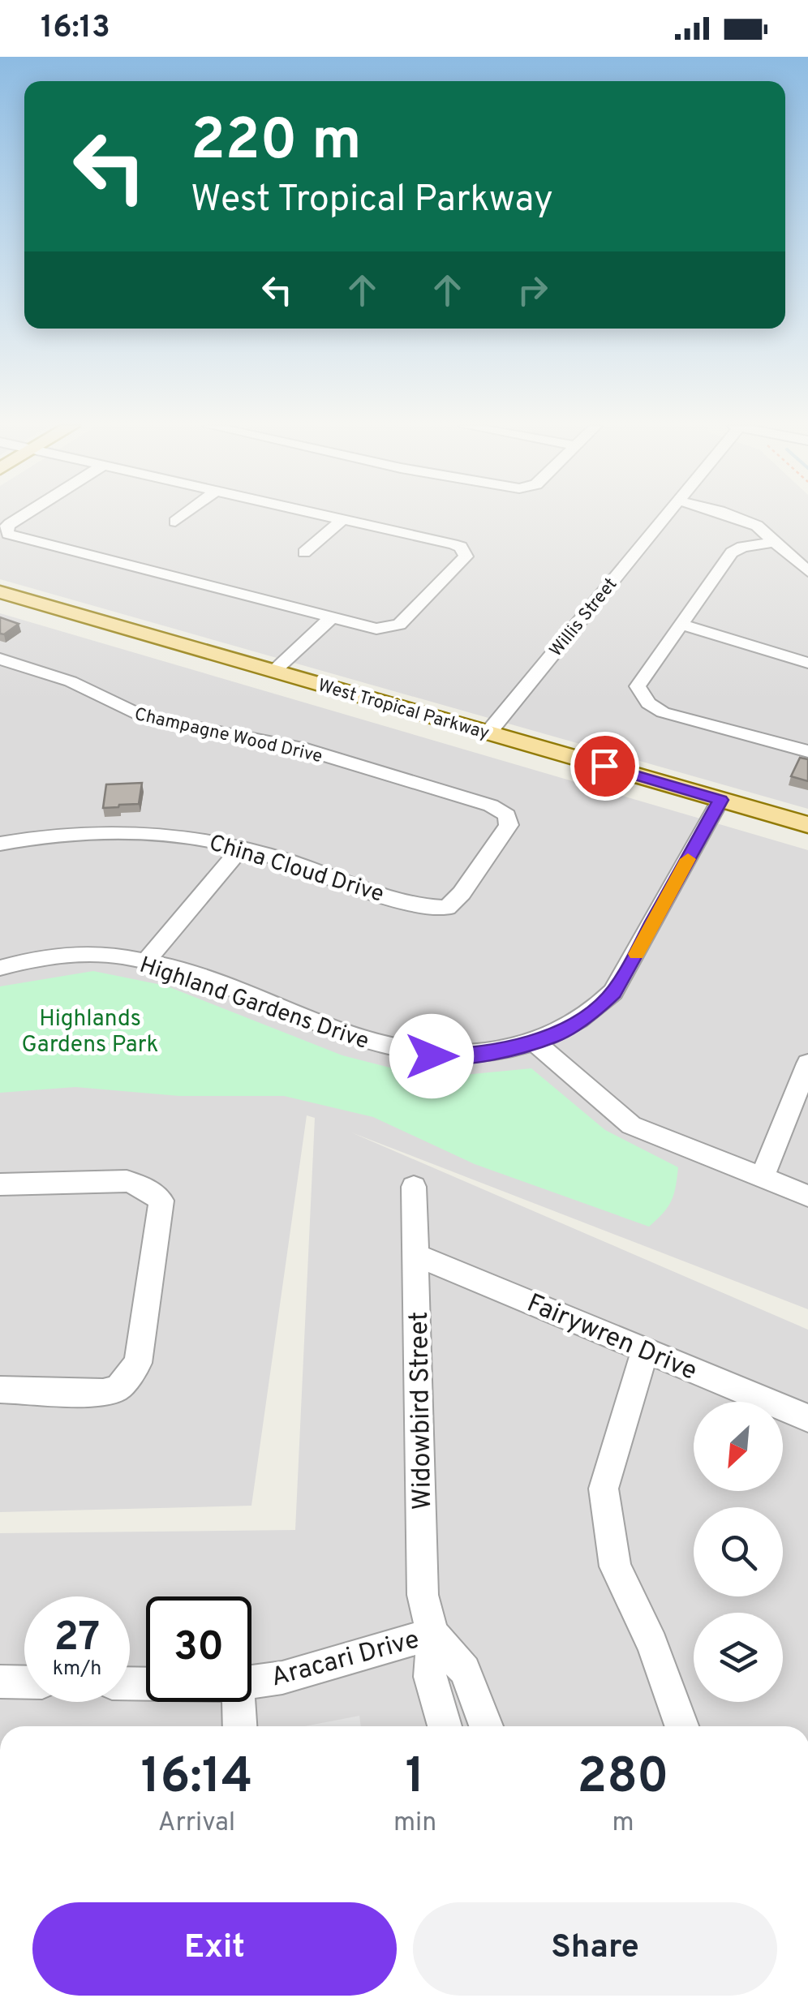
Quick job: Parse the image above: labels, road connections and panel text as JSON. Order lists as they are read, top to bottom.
{
  "streets": {
    "main road": ["West Tropical Parkway"],
    "street": [
      "Willis Street",
      "Champagne Wood Drive",
      "China Cloud Drive",
      "Highland Gardens Drive",
      "Fairywren Drive",
      "Widowbird Street",
      "Aracari Drive"
    ]
  },
  "crossings": [
    ["Willis Street", "West Tropical Parkway"],
    ["West Tropical Parkway", "Highland Gardens Drive"],
    ["Champagne Wood Drive", "China Cloud Drive"],
    ["Fairywren Drive", "Widowbird Street"],
    ["Widowbird Street", "Aracari Drive"]
  ],
  "parks": ["Highlands Gardens Park"],
  "north": "bottom left",
  "page": {
    "status": "16:13",
    "turn": ["220 m", "West Tropical Parkway"],
    "speed": "27 km/h",
    "limit": "30",
    "eta": [
      "16:14",
      "Arrival",
      "1",
      "min",
      "280",
      "m"
    ],
    "buttons": ["Exit", "Share"]
  }
}
